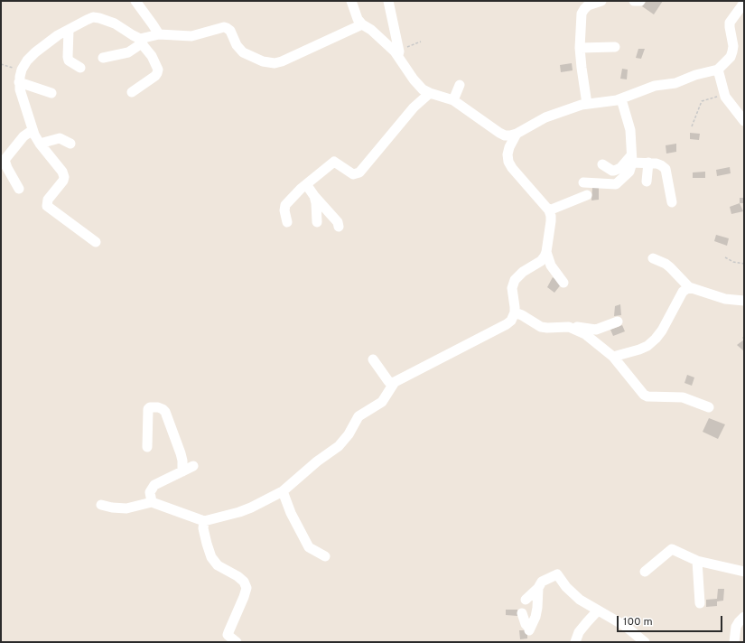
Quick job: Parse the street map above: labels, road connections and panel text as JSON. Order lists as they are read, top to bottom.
{
  "scale_bar": "100 m"
}
